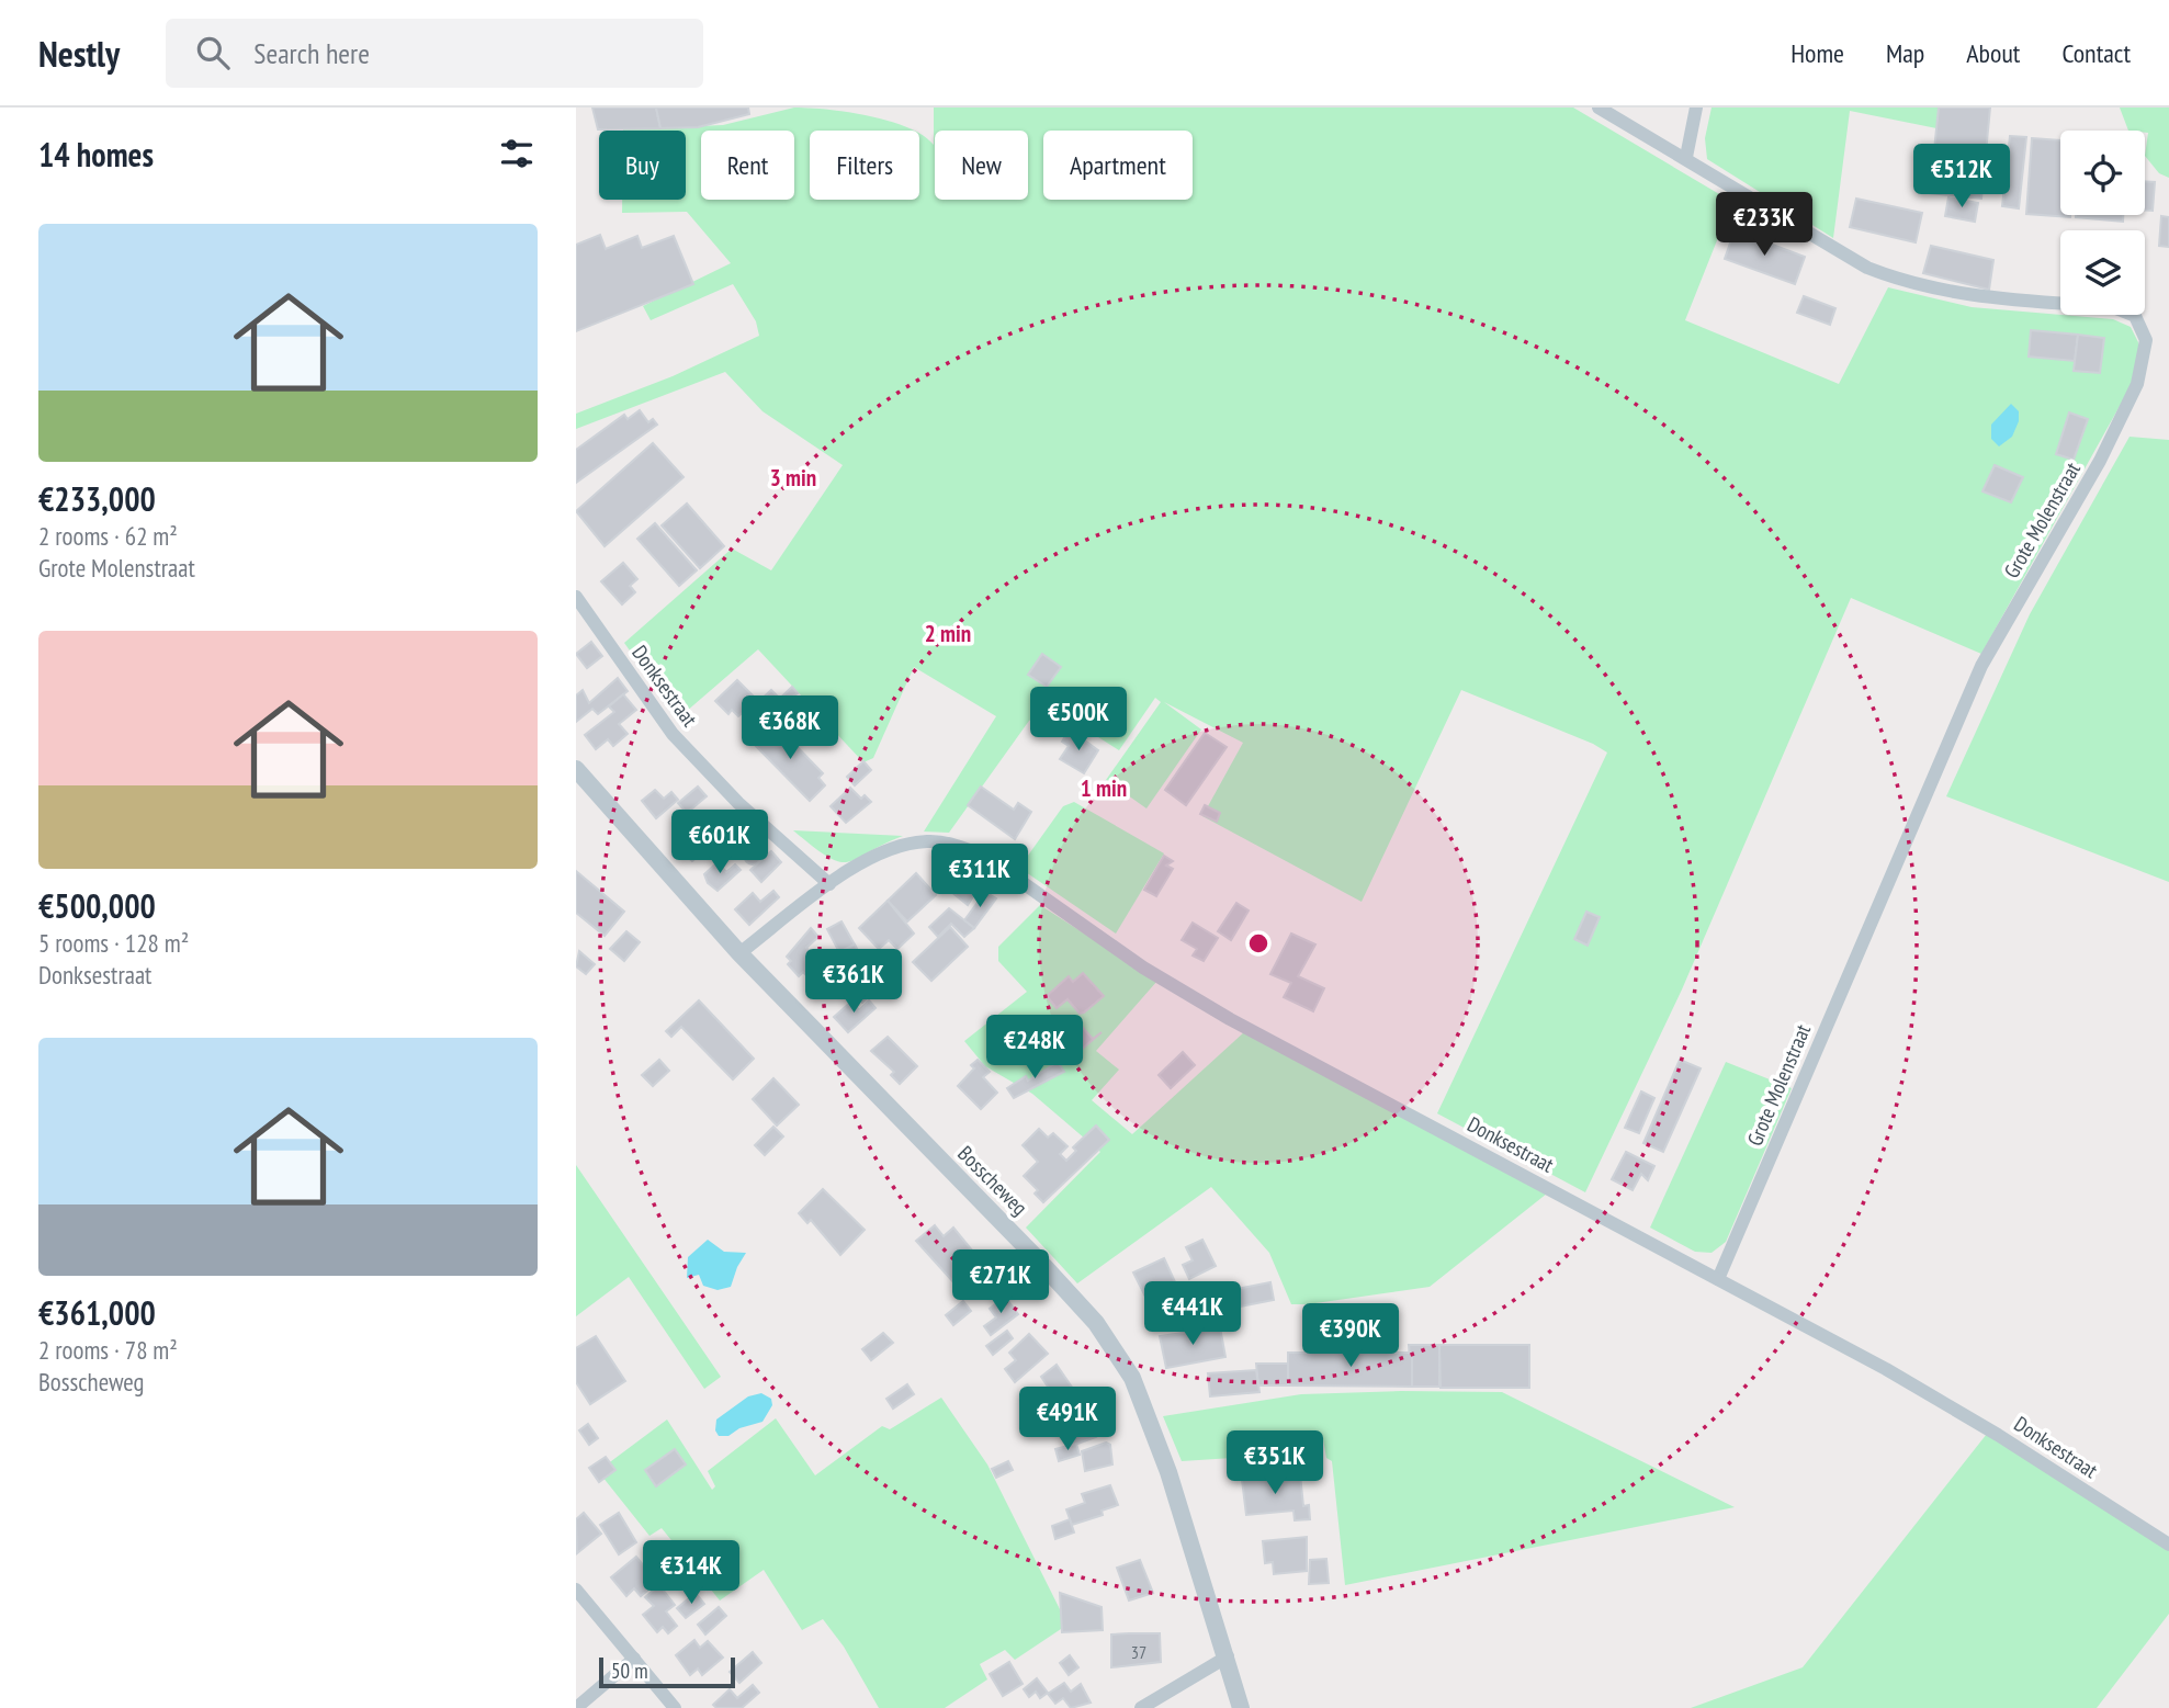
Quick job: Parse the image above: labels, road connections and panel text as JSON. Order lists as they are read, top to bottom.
{
  "streets": {
    "street": ["Grote Molenstraat", "Donksestraat", "Bosscheweg"]
  },
  "crossings": [
    ["Grote Molenstraat", "Donksestraat"],
    ["Donksestraat", "Bosscheweg"]
  ],
  "house_numbers": ["37"],
  "scale_bar": "50 m",
  "page": {
    "header": "Nestly",
    "search": "Search here",
    "nav": [
      "Home",
      "Map",
      "About",
      "Contact"
    ],
    "heading": "14 homes",
    "chip": [
      "Buy",
      "Rent",
      "Filters",
      "New",
      "Apartment"
    ],
    "price": [
      "€512K",
      "€233K",
      "€500K",
      "€368K",
      "€601K",
      "€311K",
      "€361K",
      "€248K",
      "€271K",
      "€441K",
      "€390K",
      "€491K",
      "€351K",
      "€314K"
    ],
    "list": [
      {
        "name": "€233,000",
        "note": "2 rooms · 62 m² · Grote Molenstraat"
      },
      {
        "name": "€500,000",
        "note": "5 rooms · 128 m² · Donksestraat"
      },
      {
        "name": "€361,000",
        "note": "2 rooms · 78 m² · Bosscheweg"
      }
    ],
    "scale": "50 m"
  },
  "rings": ["3 min", "2 min", "1 min"]
}
